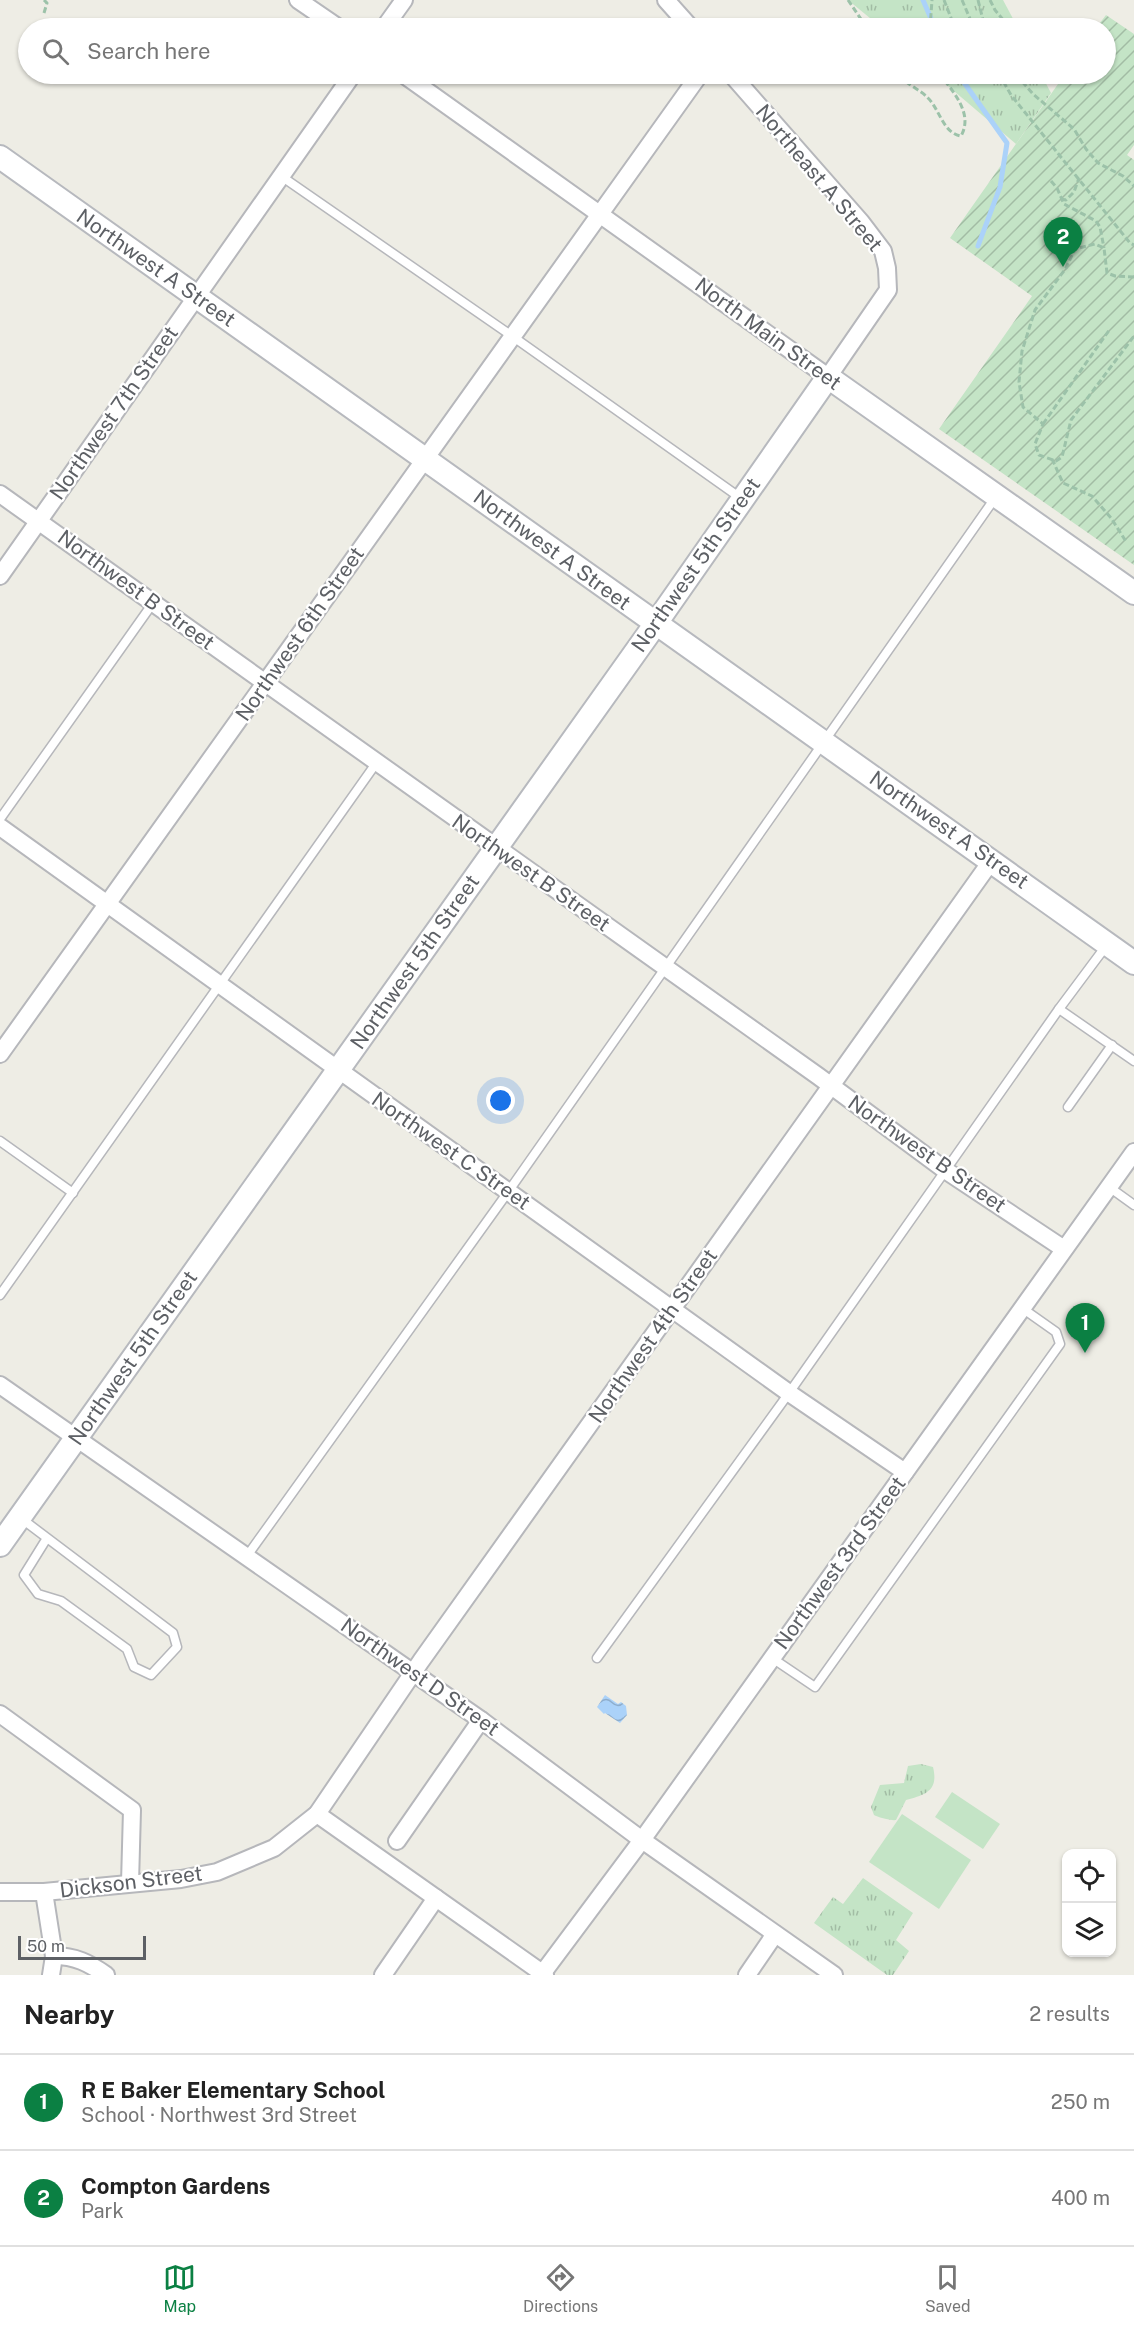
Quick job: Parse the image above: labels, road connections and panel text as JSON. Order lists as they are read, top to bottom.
{
  "streets": {
    "street": [
      "Northeast A Street",
      "Northwest A Street",
      "North Main Street",
      "Northwest 7th Street",
      "Northwest 5th Street",
      "Northwest B Street",
      "Northwest 6th Street",
      "Northwest C Street",
      "Northwest 4th Street",
      "Northwest 3rd Street",
      "Northwest D Street",
      "Dickson Street"
    ]
  },
  "crossings": [
    ["Northeast A Street", "North Main Street"],
    ["Northeast A Street", "Northwest 5th Street"],
    ["Northwest A Street", "Northwest 7th Street"],
    ["Northwest A Street", "Northwest 5th Street"],
    ["Northwest A Street", "Northwest 6th Street"],
    ["Northwest A Street", "Northwest 4th Street"],
    ["North Main Street", "Northwest 5th Street"],
    ["North Main Street", "Northwest 6th Street"],
    ["Northwest 7th Street", "Northwest B Street"],
    ["Northwest 5th Street", "Northwest B Street"],
    ["Northwest 5th Street", "Northwest C Street"],
    ["Northwest 5th Street", "Northwest D Street"],
    ["Northwest B Street", "Northwest 6th Street"],
    ["Northwest B Street", "Northwest 4th Street"],
    ["Northwest B Street", "Northwest 3rd Street"],
    ["Northwest 6th Street", "Northwest C Street"],
    ["Northwest C Street", "Northwest 4th Street"],
    ["Northwest C Street", "Northwest 3rd Street"],
    ["Northwest 4th Street", "Northwest D Street"],
    ["Northwest 4th Street", "Dickson Street"],
    ["Northwest 3rd Street", "Northwest D Street"]
  ],
  "scale_bar": "50 m",
  "page": {
    "search": "Search here",
    "pins": ["2", "1"],
    "scale": "50 m",
    "heading": ["Nearby", "2 results"],
    "list": [
      {
        "mark": "1",
        "name": "R E Baker Elementary School",
        "note": "School · Northwest 3rd Street",
        "value": "250 m"
      },
      {
        "mark": "2",
        "name": "Compton Gardens",
        "note": "Park",
        "value": "400 m"
      }
    ],
    "nav": ["Map", "Directions", "Saved"]
  }
}
